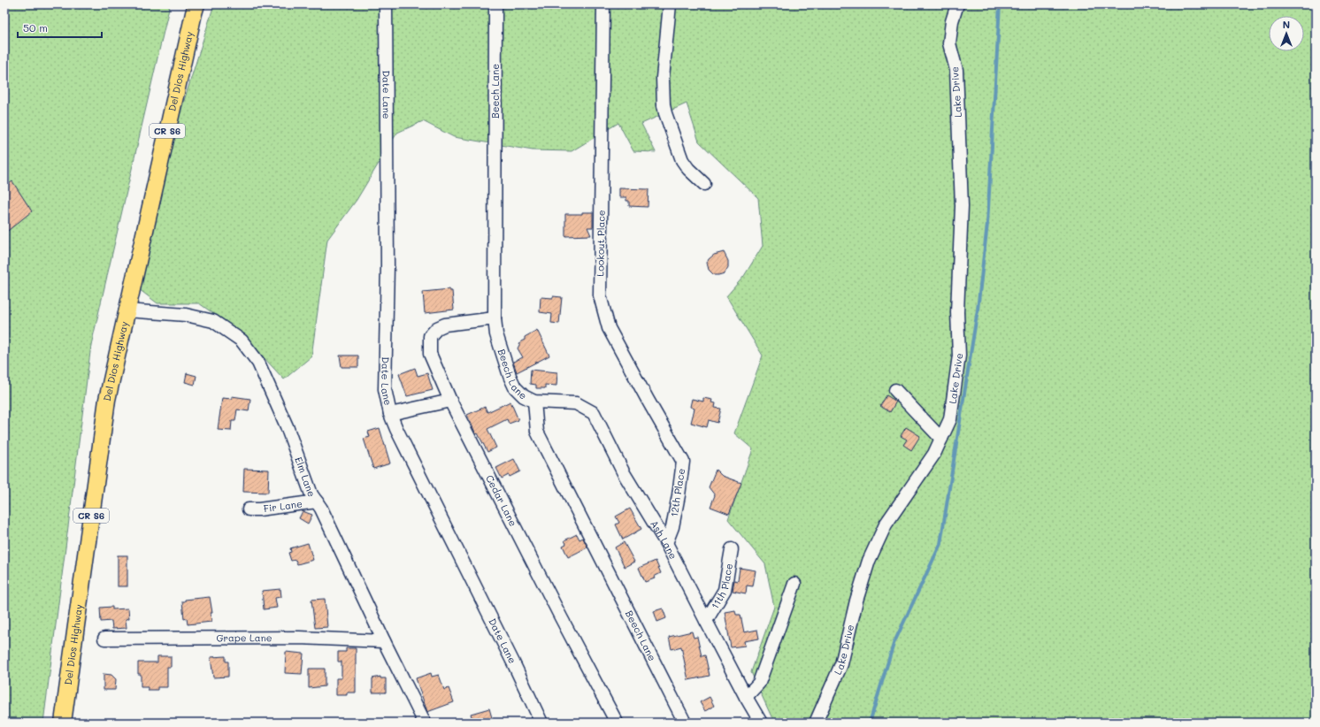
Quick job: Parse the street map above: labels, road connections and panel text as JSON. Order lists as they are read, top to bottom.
{
  "streets": {
    "main road": ["Del Dios Highway", "CR S6"],
    "street": [
      "Beech Lane",
      "Lake Drive",
      "Date Lane",
      "Lookout Place",
      "Elm Lane",
      "12th Place",
      "Cedar Lane",
      "Fir Lane",
      "Ash Lane",
      "11th Place",
      "Grape Lane"
    ]
  },
  "crossings": [
    ["Del Dios Highway", "Elm Lane"],
    ["Beech Lane", "Cedar Lane"],
    ["Beech Lane", "Ash Lane"],
    ["Lookout Place", "12th Place"],
    ["Elm Lane", "Fir Lane"],
    ["Elm Lane", "Grape Lane"],
    ["12th Place", "Ash Lane"],
    ["Ash Lane", "11th Place"]
  ],
  "scale_bar": "50 m",
  "north": "top"
}
